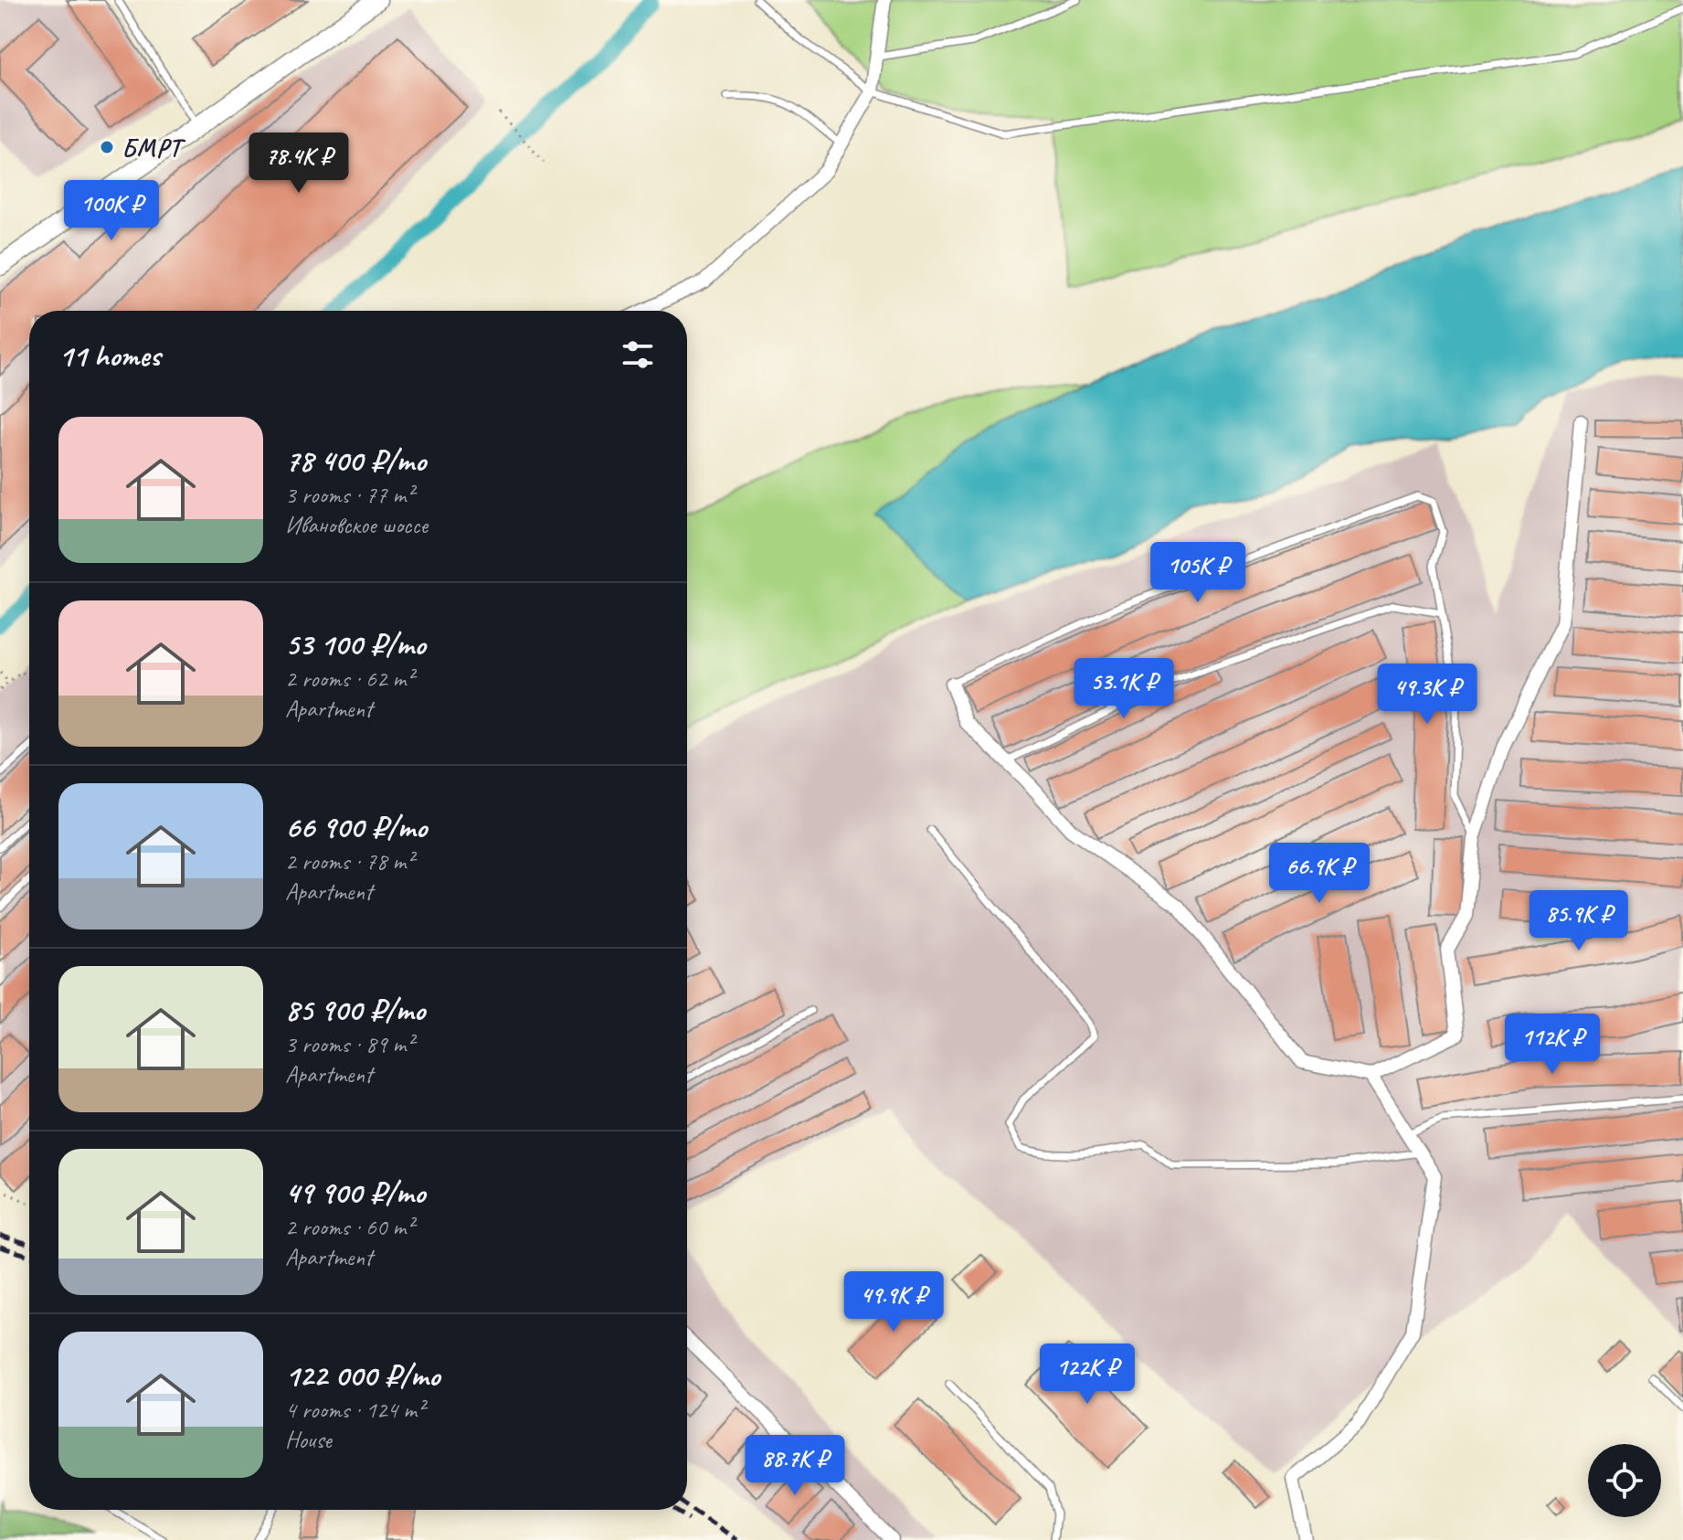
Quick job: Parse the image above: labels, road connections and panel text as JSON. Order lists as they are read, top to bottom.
{
  "places": ["БМРТ"],
  "page": {
    "price": [
      "78.4K ₽",
      "100K ₽",
      "105K ₽",
      "53.1K ₽",
      "49.3K ₽",
      "66.9K ₽",
      "85.9K ₽",
      "112K ₽",
      "49.9K ₽",
      "122K ₽",
      "88.7K ₽"
    ],
    "heading": "11 homes",
    "list": [
      {
        "name": "78 400 ₽/mo",
        "note": "3 rooms · 77 m² · Ивановское шоссе"
      },
      {
        "name": "53 100 ₽/mo",
        "note": "2 rooms · 62 m² · Apartment"
      },
      {
        "name": "66 900 ₽/mo",
        "note": "2 rooms · 78 m² · Apartment"
      },
      {
        "name": "85 900 ₽/mo",
        "note": "3 rooms · 89 m² · Apartment"
      },
      {
        "name": "49 900 ₽/mo",
        "note": "2 rooms · 60 m² · Apartment"
      },
      {
        "name": "122 000 ₽/mo",
        "note": "4 rooms · 124 m² · House"
      }
    ]
  }
}
